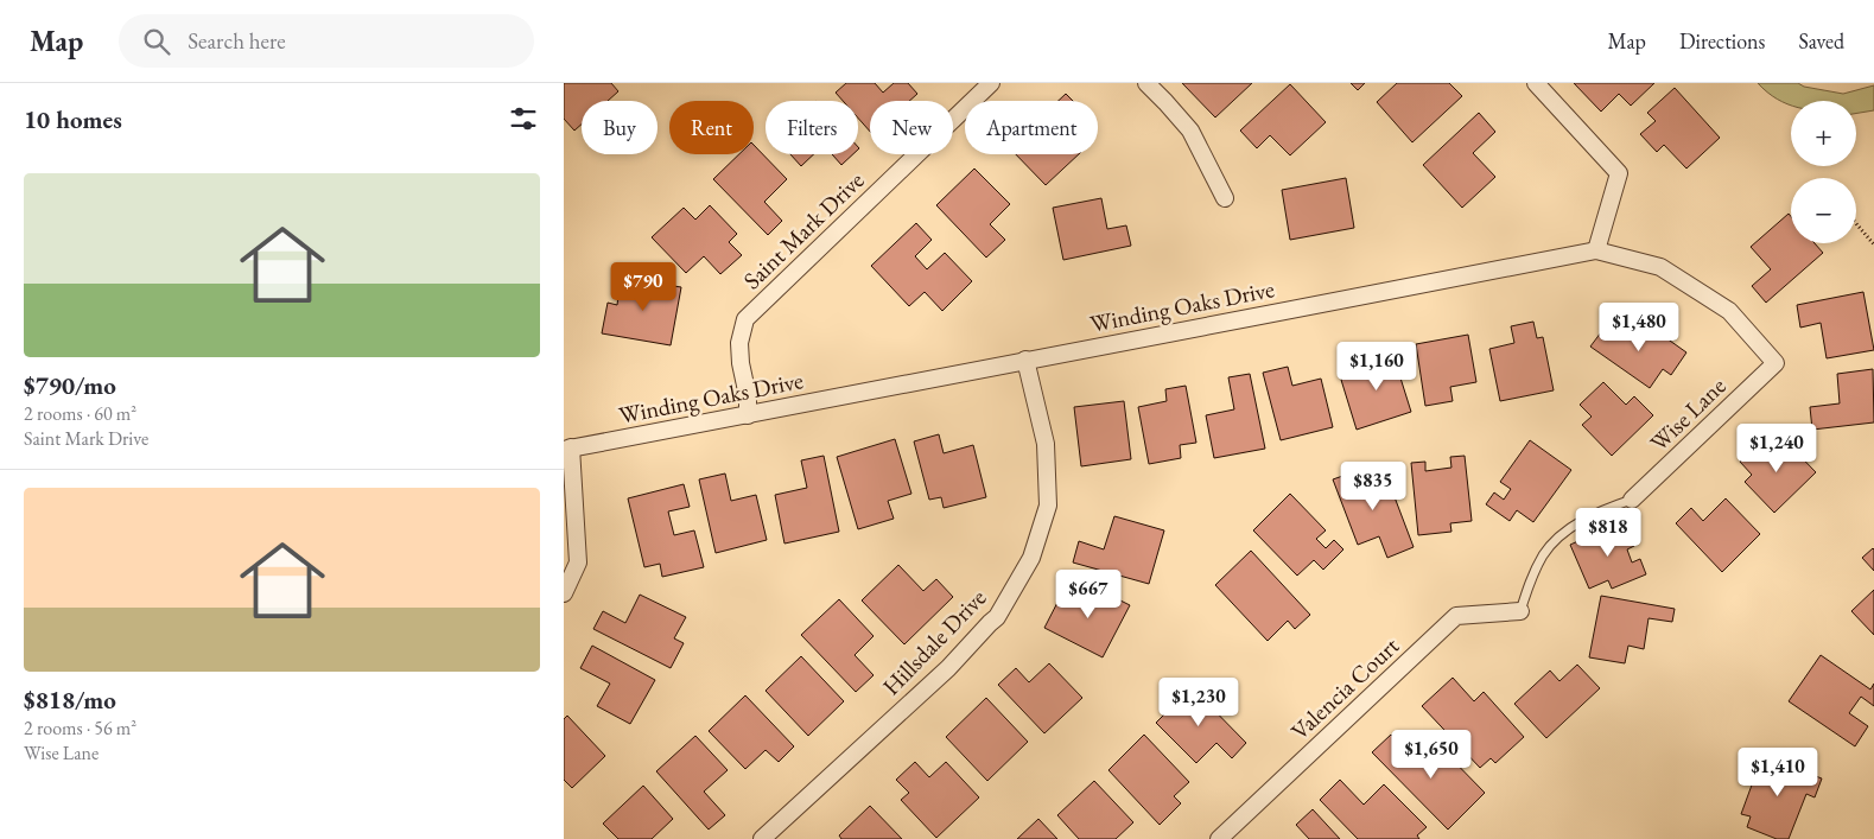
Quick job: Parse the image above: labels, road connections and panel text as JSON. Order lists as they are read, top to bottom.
{
  "streets": {
    "street": [
      "Saint Mark Drive",
      "Winding Oaks Drive",
      "Wise Lane",
      "Hillsdale Drive",
      "Valencia Court"
    ]
  },
  "crossings": [
    ["Saint Mark Drive", "Winding Oaks Drive"],
    ["Winding Oaks Drive", "Wise Lane"],
    ["Winding Oaks Drive", "Hillsdale Drive"]
  ],
  "page": {
    "header": "Map",
    "search": "Search here",
    "nav": ["Map", "Directions", "Saved"],
    "heading": "10 homes",
    "map_buttons": ["+", "−"],
    "chip": [
      "Buy",
      "Rent",
      "Filters",
      "New",
      "Apartment"
    ],
    "list": [
      {
        "name": "$790/mo",
        "note": "2 rooms · 60 m² · Saint Mark Drive"
      },
      {
        "name": "$818/mo",
        "note": "2 rooms · 56 m² · Wise Lane"
      }
    ],
    "price": [
      "$790",
      "$1,480",
      "$1,160",
      "$1,240",
      "$835",
      "$818",
      "$667",
      "$1,230",
      "$1,650",
      "$1,410"
    ]
  }
}
